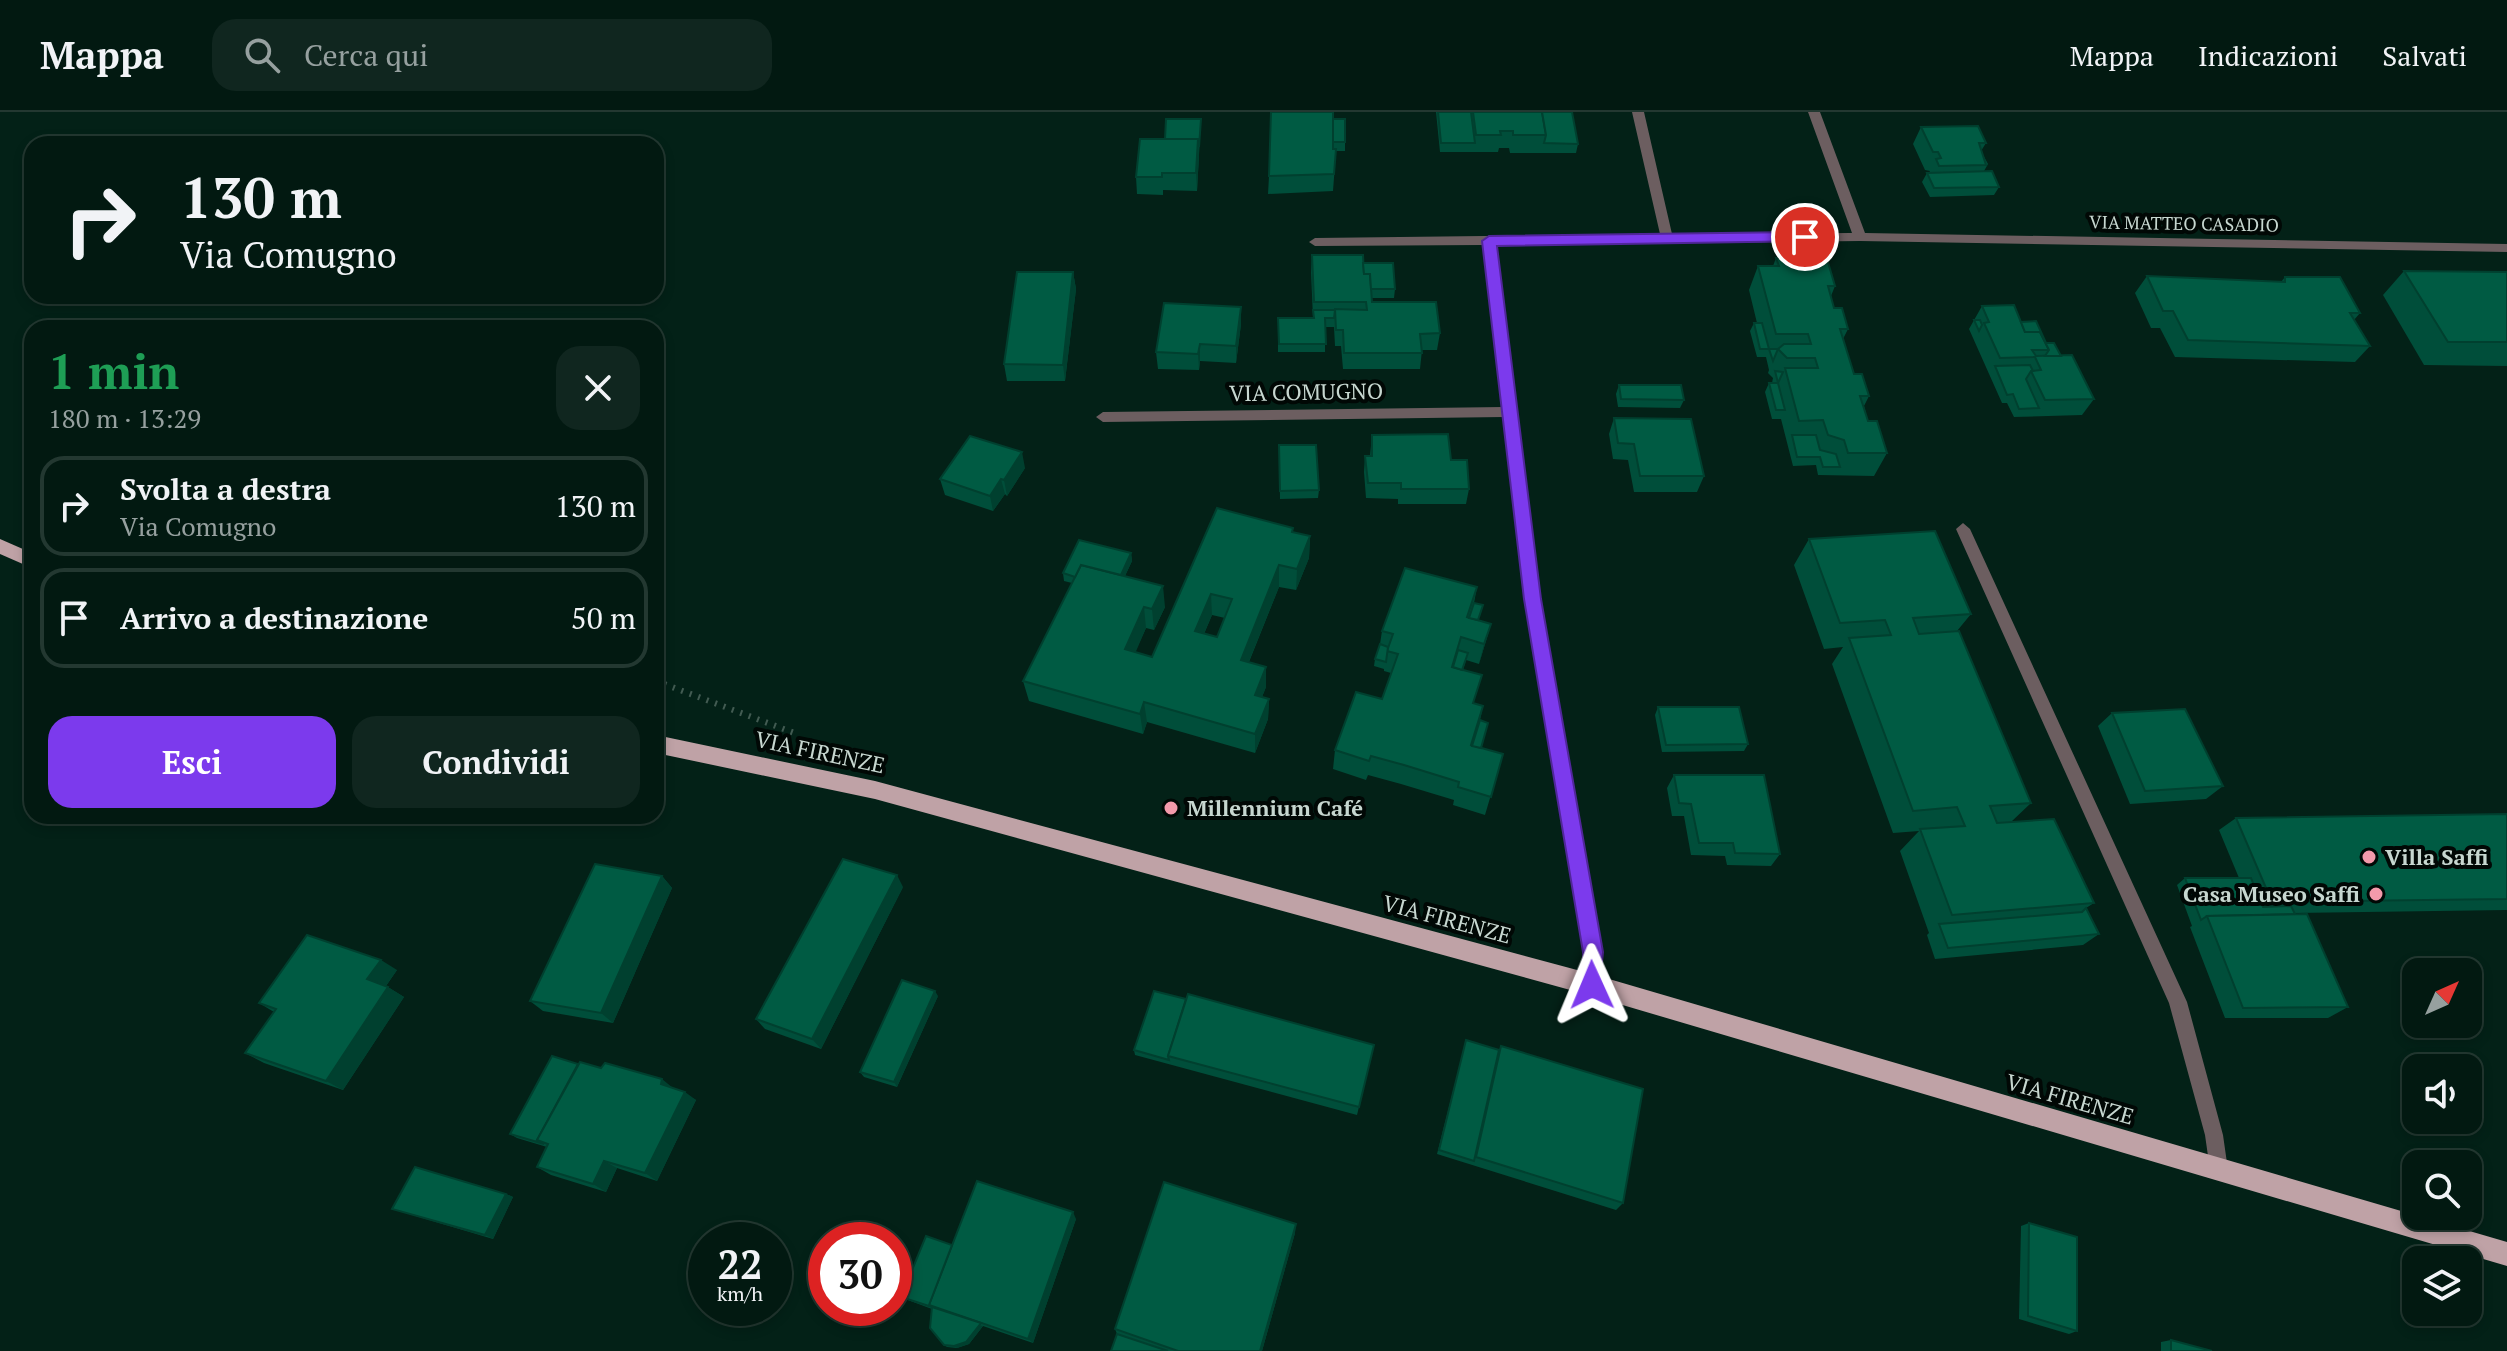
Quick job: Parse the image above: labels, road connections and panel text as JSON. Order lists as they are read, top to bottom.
{
  "streets": {
    "main road": ["VIA FIRENZE"],
    "street": ["VIA MATTEO CASADIO", "VIA COMUGNO"]
  },
  "places": ["Millennium Café", "Villa Saffi", "Casa Museo Saffi"],
  "north": "top right",
  "page": {
    "header": "Mappa",
    "search": "Cerca qui",
    "nav": ["Mappa", "Indicazioni", "Salvati"],
    "turn": ["130 m", "Via Comugno"],
    "heading": ["1 min", "180 m · 13:29"],
    "list": [
      {
        "name": "Svolta a destra",
        "note": "Via Comugno",
        "value": "130 m"
      },
      {
        "name": "Arrivo a destinazione",
        "value": "50 m"
      }
    ],
    "buttons": ["Esci", "Condividi"],
    "speed": "22 km/h",
    "limit": "30"
  }
}
